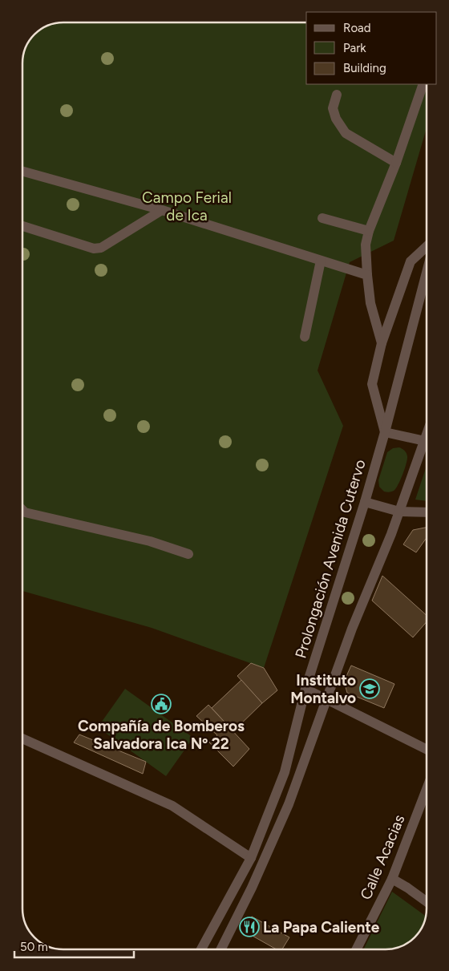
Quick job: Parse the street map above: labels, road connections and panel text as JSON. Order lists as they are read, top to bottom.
{
  "streets": {
    "street": ["Prolongación Avenida Cutervo", "Calle Acacias"]
  },
  "parks": ["Campo Ferial de Ica"],
  "places": {
    "school or university": ["Instituto Montalvo"],
    "public building": ["Compañía de Bomberos Salvadora Ica Nº 22"],
    "restaurant": ["La Papa Caliente"]
  },
  "legend": ["Road", "Park", "Building"],
  "scale_bar": "50 m"
}
